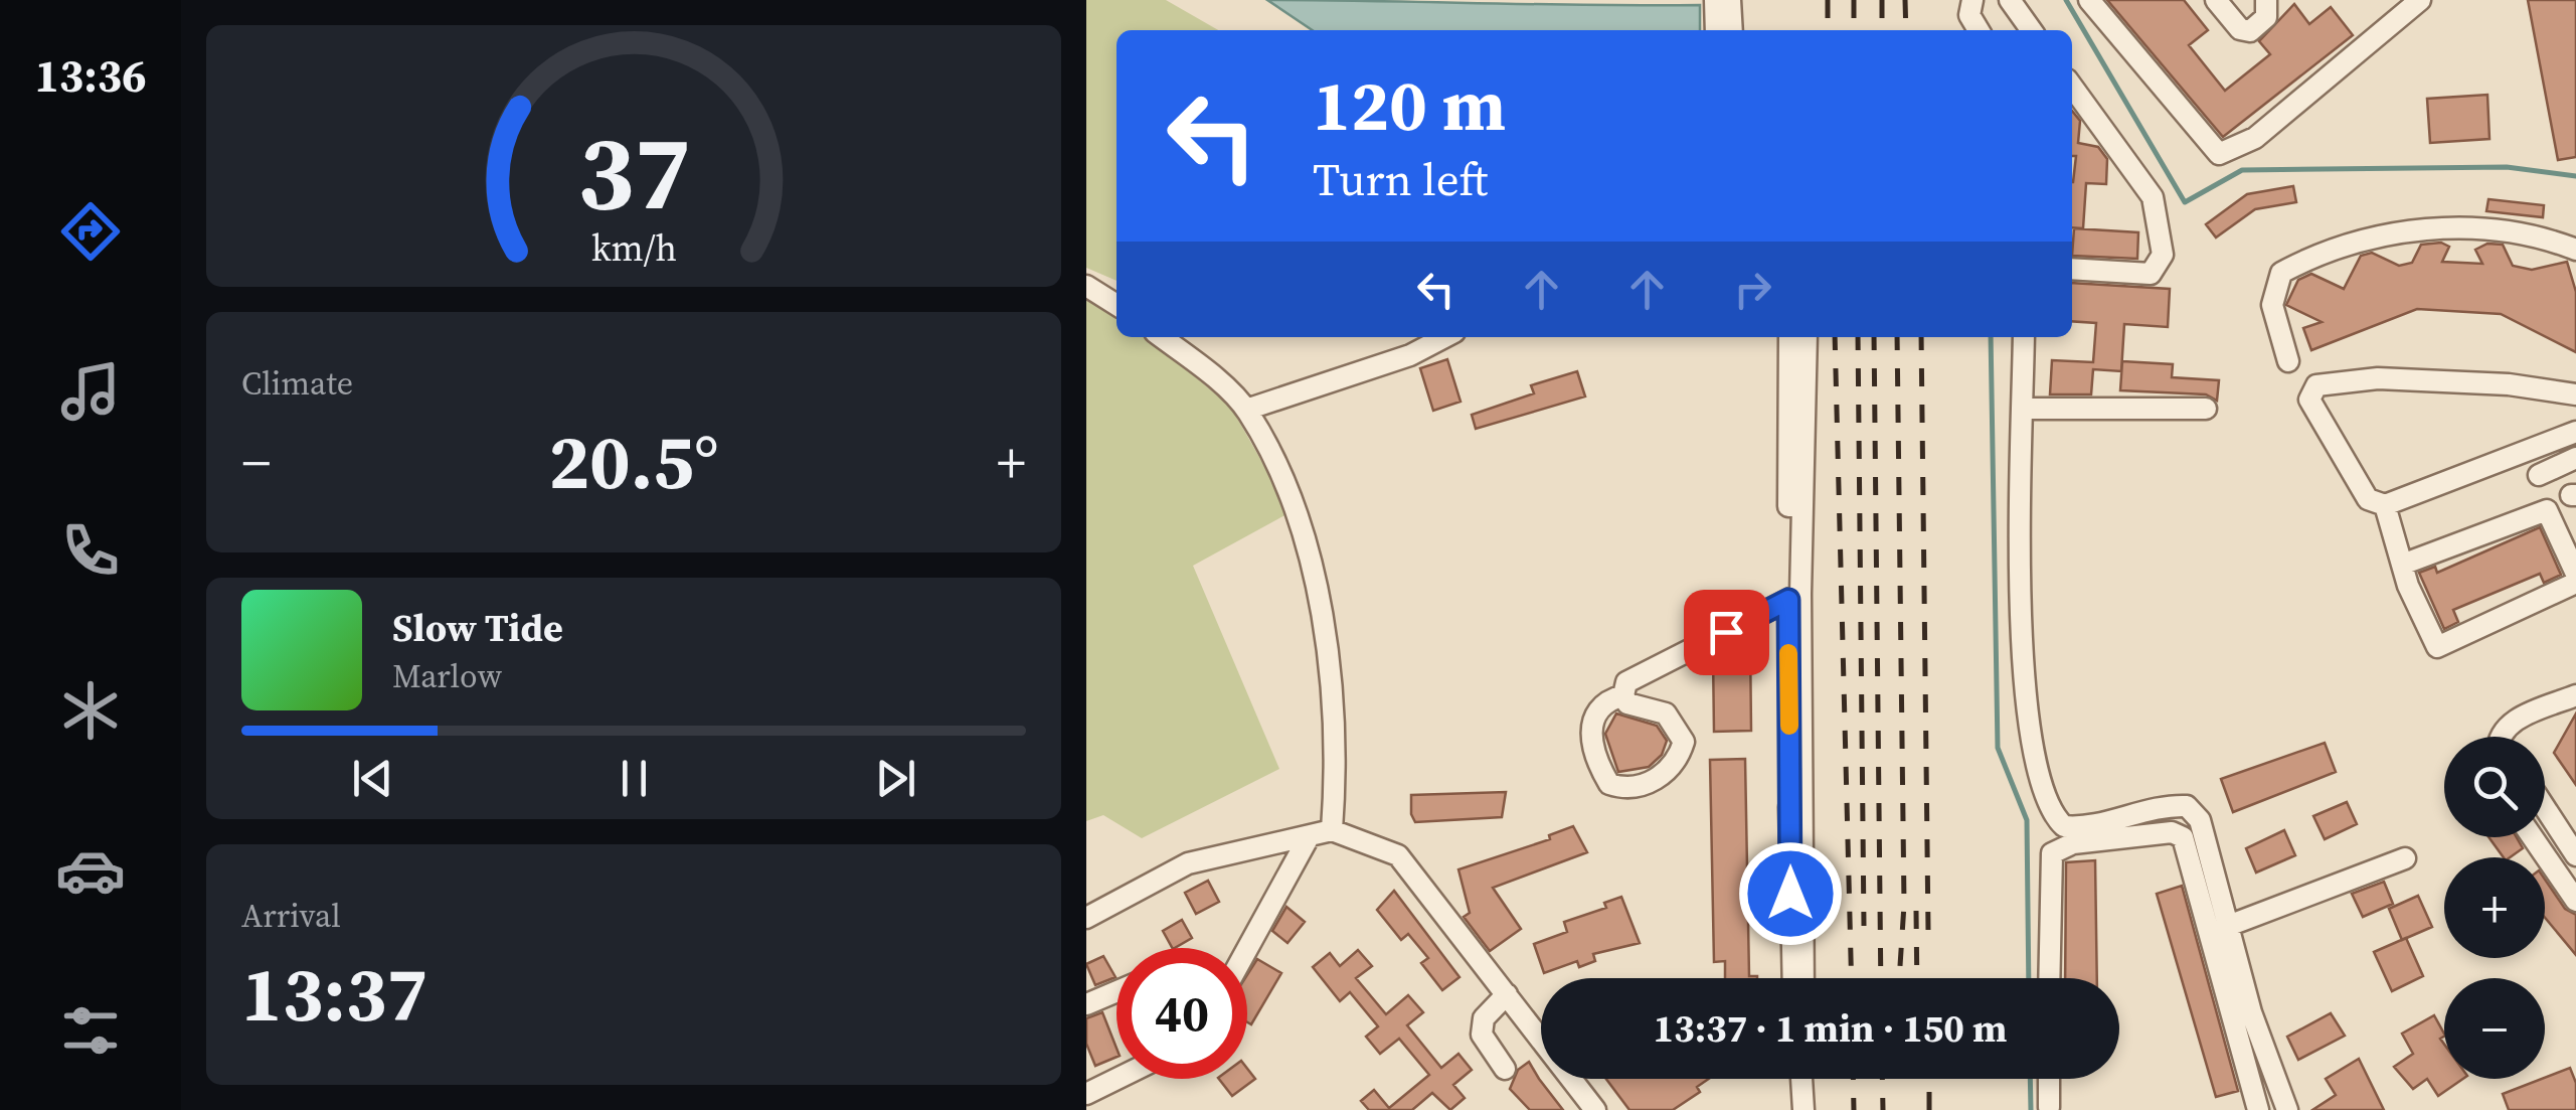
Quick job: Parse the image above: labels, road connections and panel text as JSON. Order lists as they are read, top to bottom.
{
  "page": {
    "tabs": "13:36",
    "turn": ["120 m", "Turn left"],
    "tile": [
      "Climate",
      ["Arrival", "13:37"]
    ],
    "heat": ["−", "20.5°", "+"],
    "song": ["Slow Tide", "Marlow"],
    "map_buttons": ["+", "−"],
    "limit": "40",
    "trip": "13:37 · 1 min · 150 m",
    "gauge": ["37", "km/h"]
  }
}
